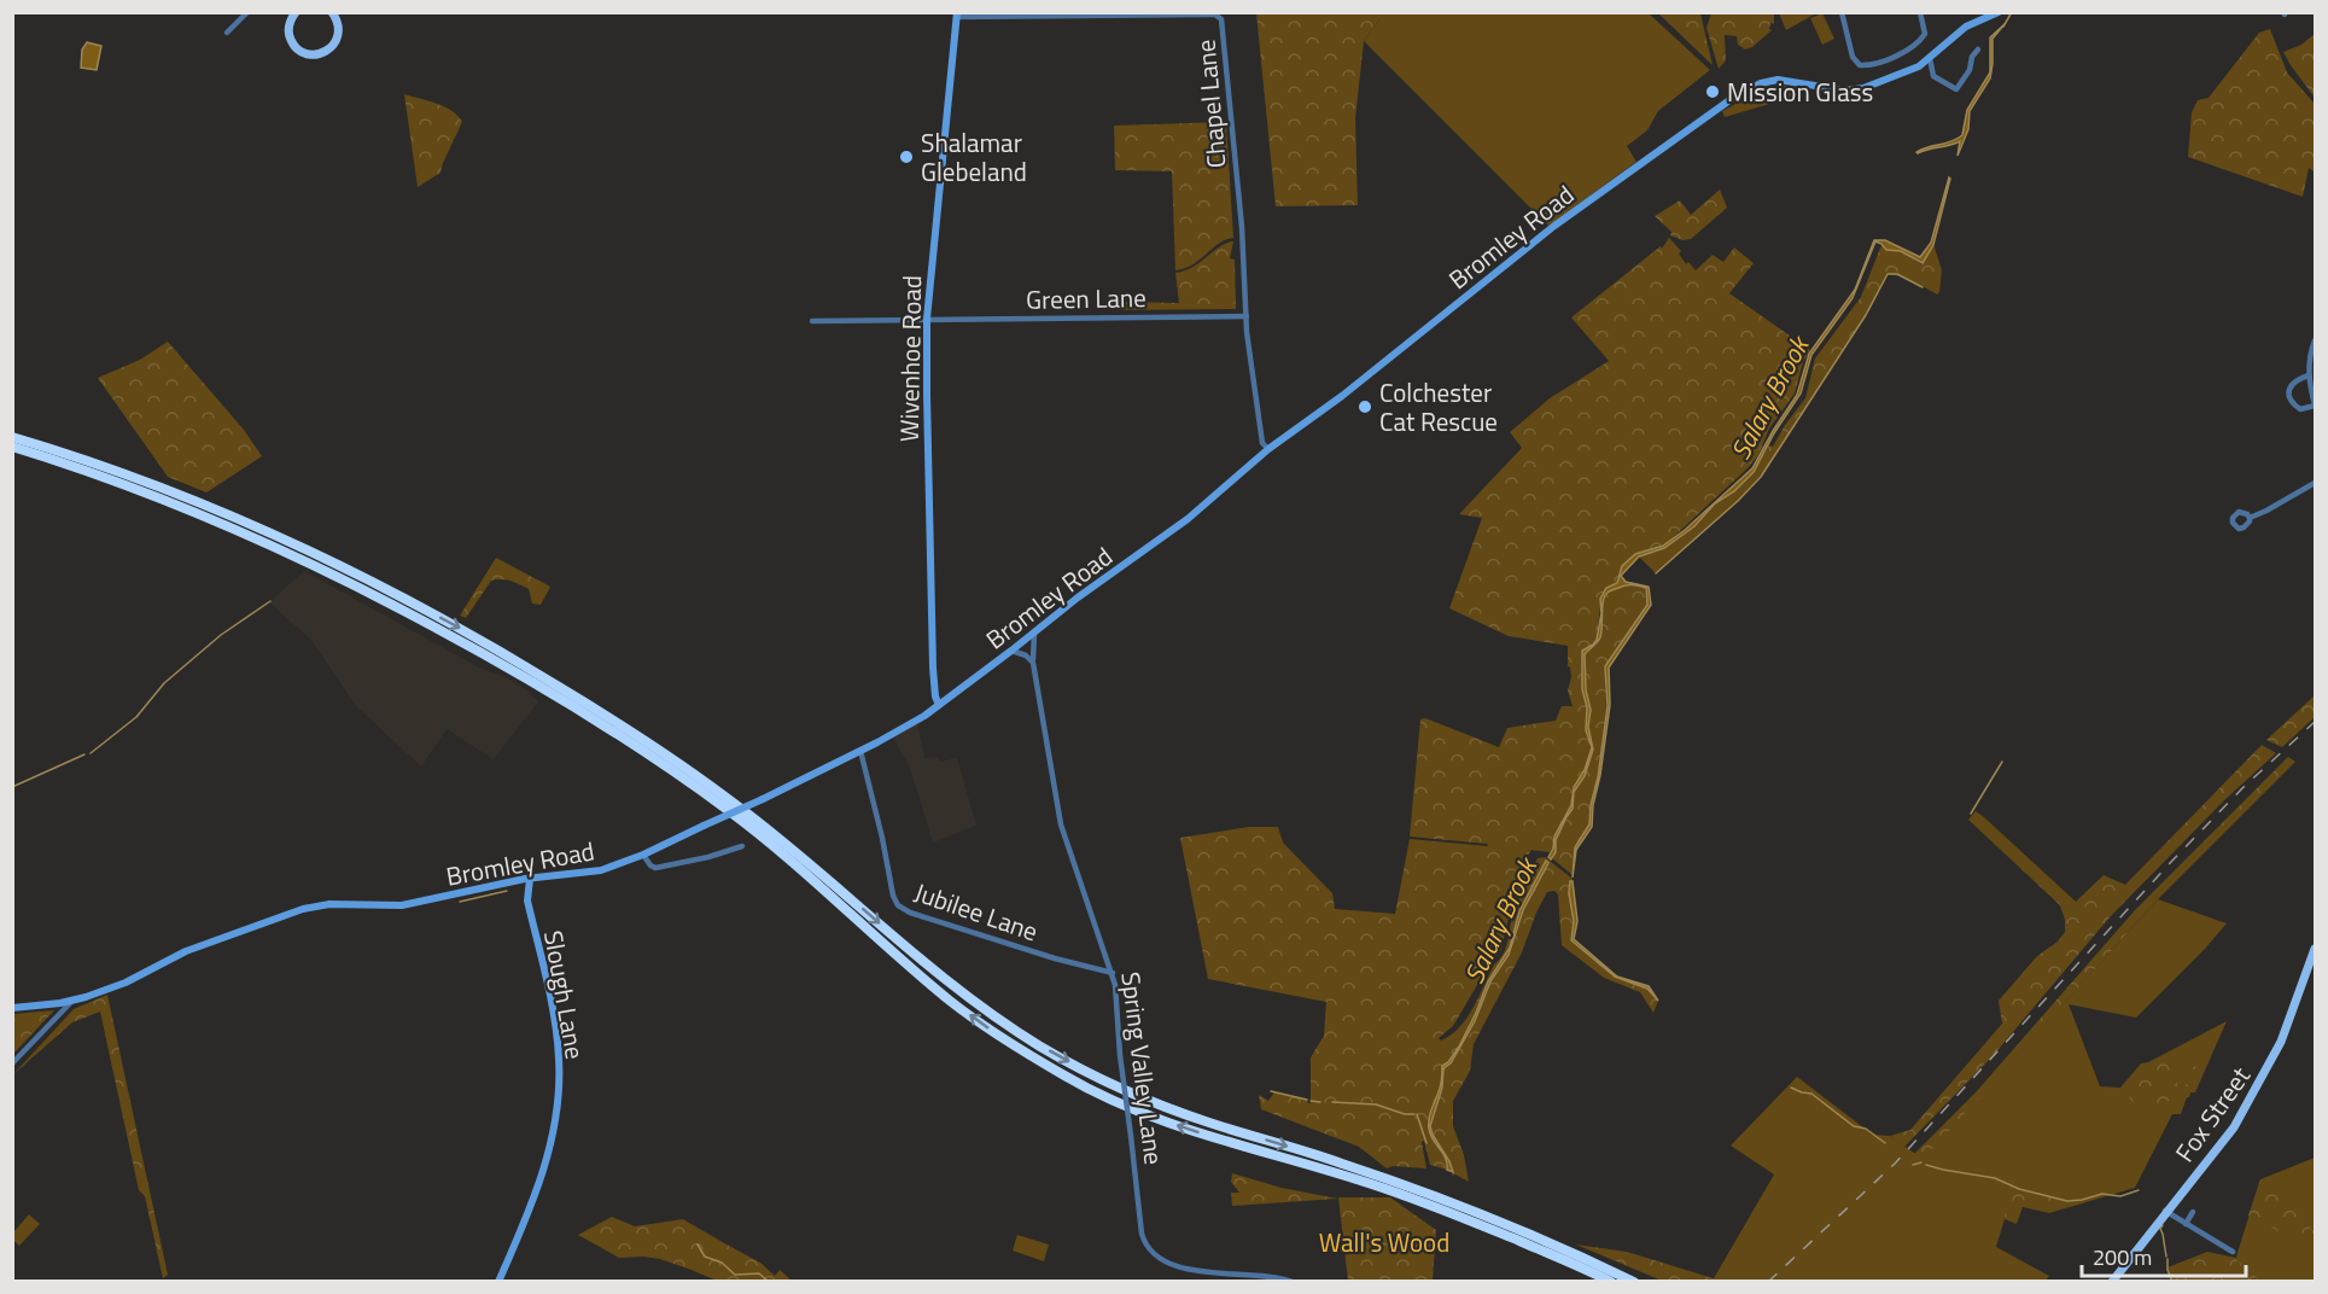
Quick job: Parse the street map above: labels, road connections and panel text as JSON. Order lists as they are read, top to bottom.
{
  "streets": {
    "main road": ["Fox Street"],
    "street": [
      "Chapel Lane",
      "Bromley Road",
      "Green Lane",
      "Wivenhoe Road",
      "Jubilee Lane",
      "Slough Lane",
      "Spring Valley Lane"
    ]
  },
  "crossings": [
    ["Chapel Lane", "Bromley Road"],
    ["Chapel Lane", "Green Lane"],
    ["Chapel Lane", "Wivenhoe Road"],
    ["Bromley Road", "Wivenhoe Road"],
    ["Bromley Road", "Jubilee Lane"],
    ["Bromley Road", "Slough Lane"],
    ["Bromley Road", "Spring Valley Lane"],
    ["Green Lane", "Wivenhoe Road"],
    ["Jubilee Lane", "Spring Valley Lane"]
  ],
  "water": ["Salary Brook"],
  "parks": ["Wall's Wood"],
  "places": ["Mission Glass", "Shalamar Glebeland", "Colchester Cat Rescue"],
  "scale_bar": "200 m"
}
